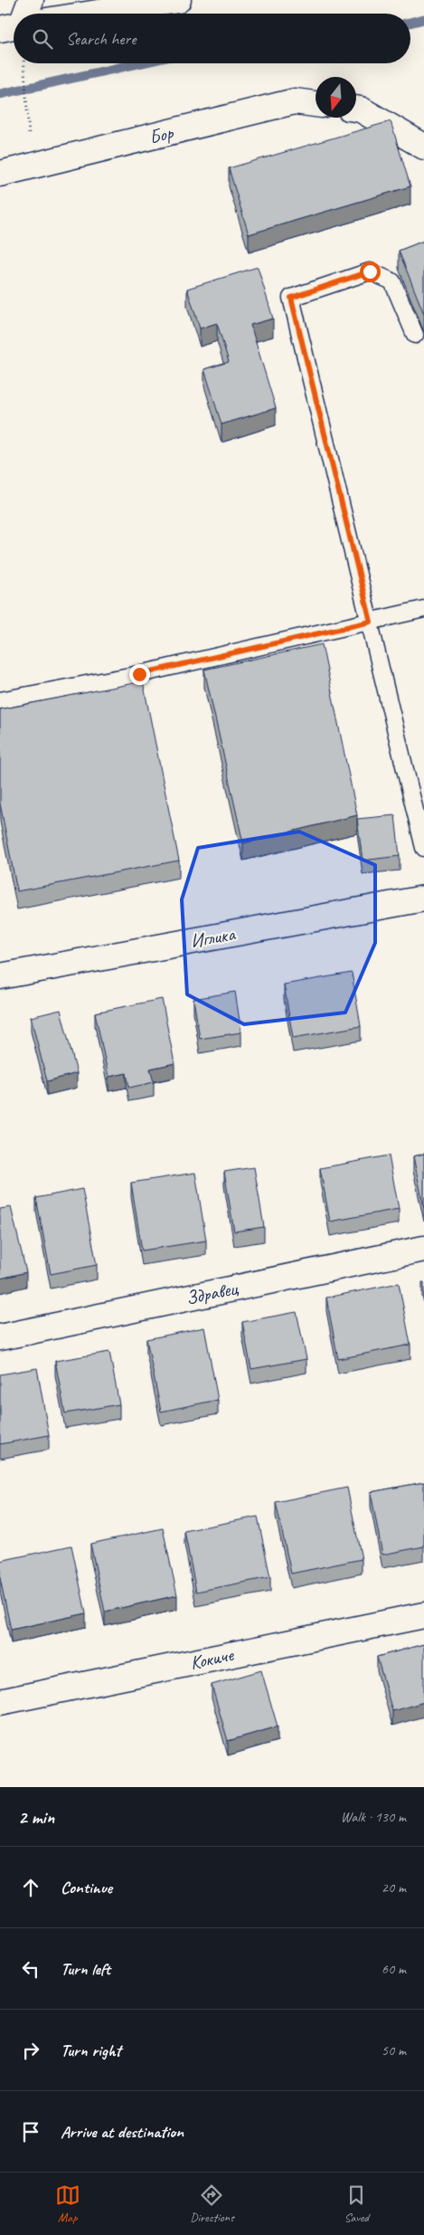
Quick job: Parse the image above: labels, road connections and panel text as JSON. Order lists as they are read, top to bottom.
{
  "streets": {
    "street": [
      "Бор",
      "Иглика",
      "Здравец",
      "Кокиче"
    ]
  },
  "north": "bottom",
  "page": {
    "search": "Search here",
    "heading": ["2 min", "Walk · 130 m"],
    "list": [
      ["Continue", "20 m"],
      ["Turn left", "60 m"],
      ["Turn right", "50 m"],
      "Arrive at destination"
    ],
    "nav": ["Map", "Directions", "Saved"]
  }
}
